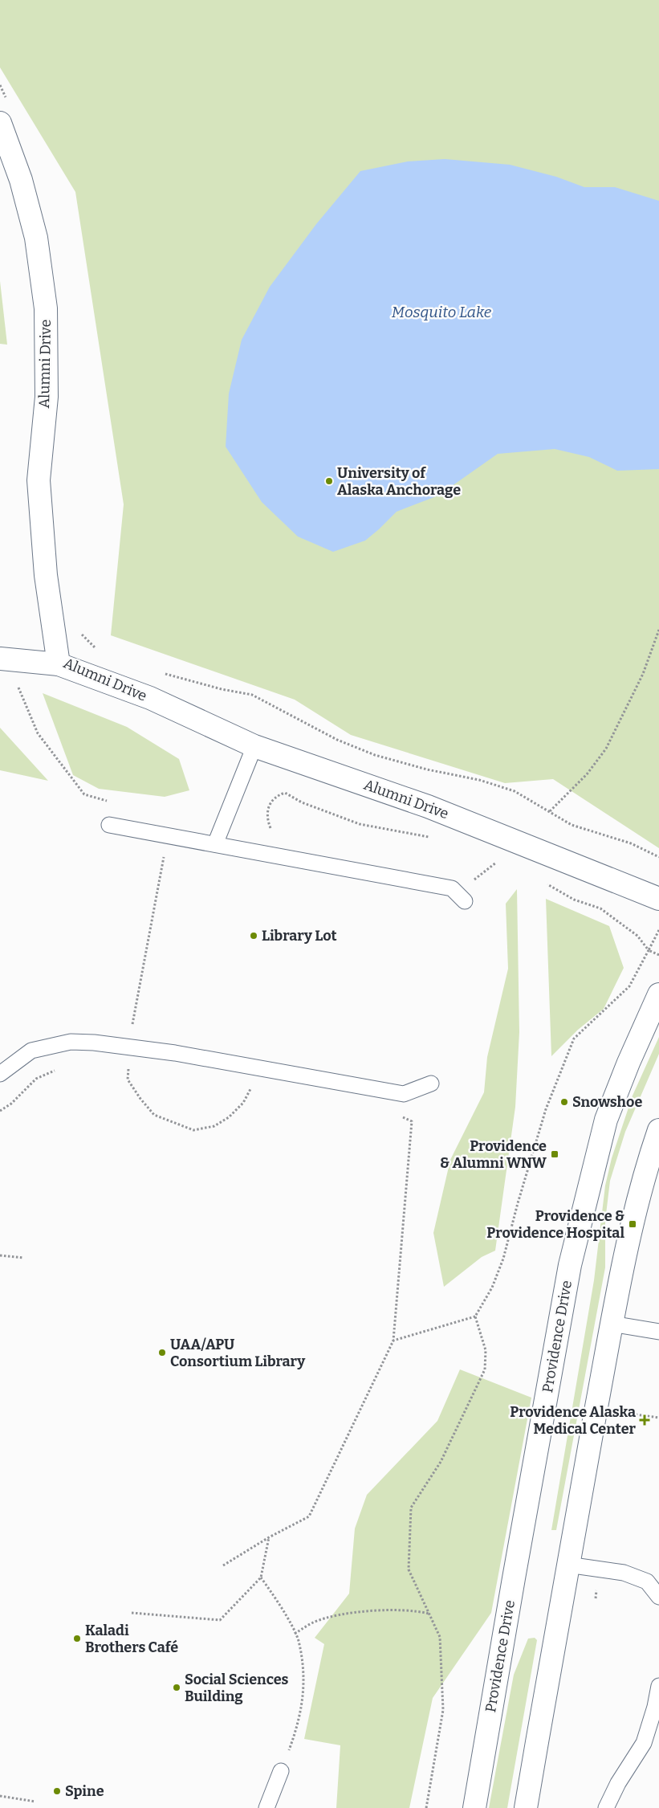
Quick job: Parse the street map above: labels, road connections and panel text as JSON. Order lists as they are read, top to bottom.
{
  "streets": {
    "main road": ["Alumni Drive", "Providence Drive"]
  },
  "water": ["Mosquito Lake"],
  "places": {
    "other": [
      "University of Alaska Anchorage",
      "Library Lot",
      "Snowshoe",
      "UAA/APU Consortium Library",
      "Kaladi Brothers Café",
      "Social Sciences Building",
      "Spine"
    ],
    "transit": ["Providence & Alumni WNW", "Providence & Providence Hospital"],
    "health": ["Providence Alaska Medical Center"]
  }
}
